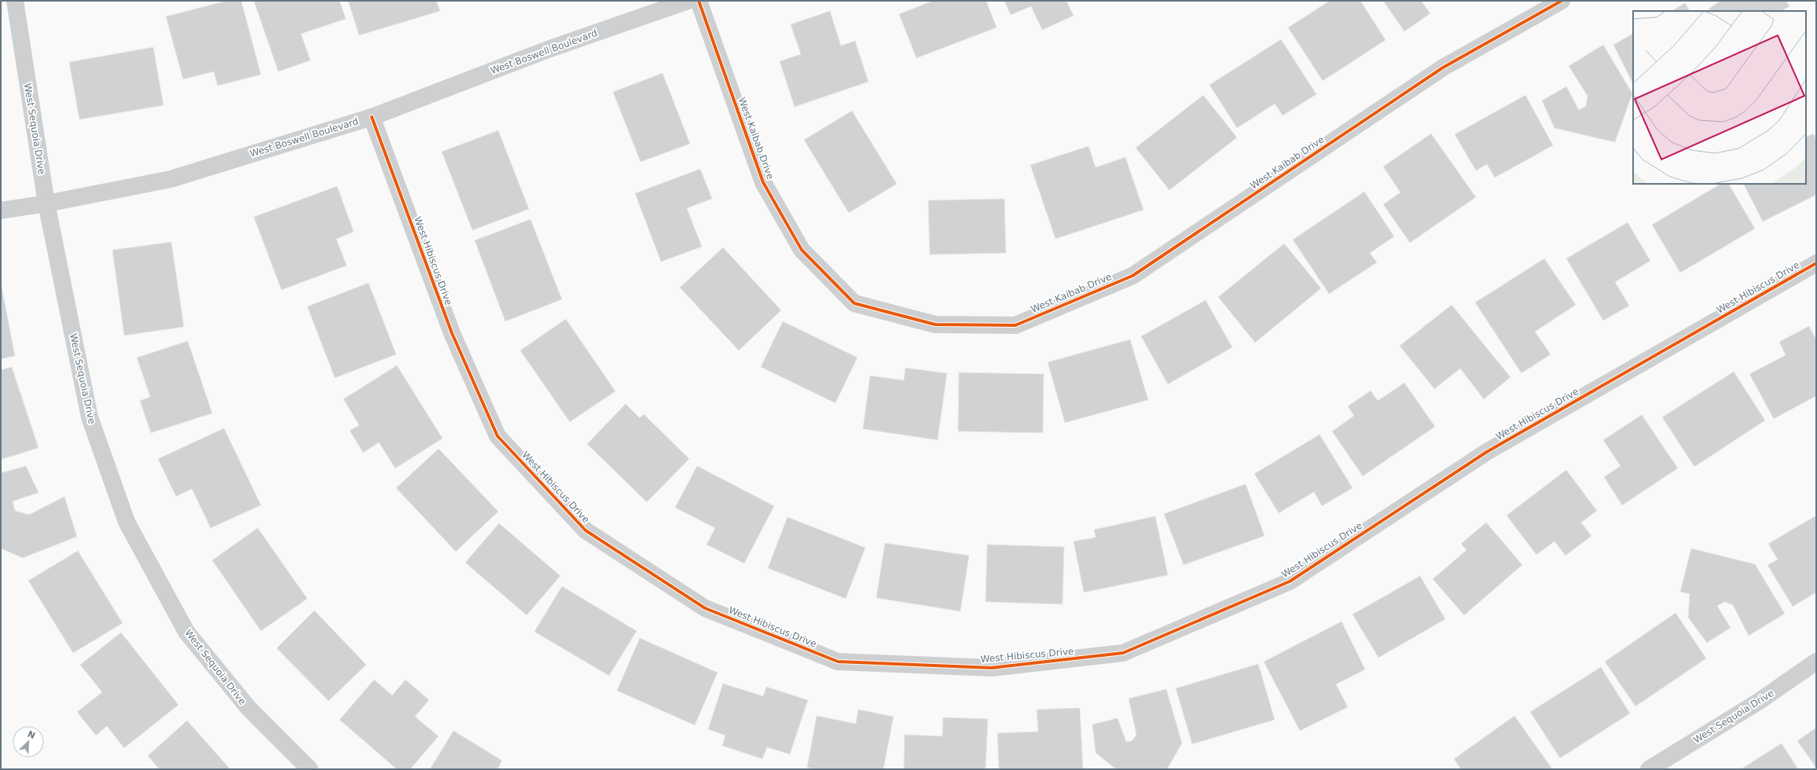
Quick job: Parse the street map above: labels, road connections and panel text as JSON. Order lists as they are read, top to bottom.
{
  "streets": {
    "street": [
      "West Boswell Boulevard",
      "West Sequoia Drive",
      "West Kaibab Drive",
      "West Hibiscus Drive"
    ]
  },
  "crossings": [
    ["West Boswell Boulevard", "West Sequoia Drive"],
    ["West Boswell Boulevard", "West Hibiscus Drive"]
  ],
  "north": "top right"
}
